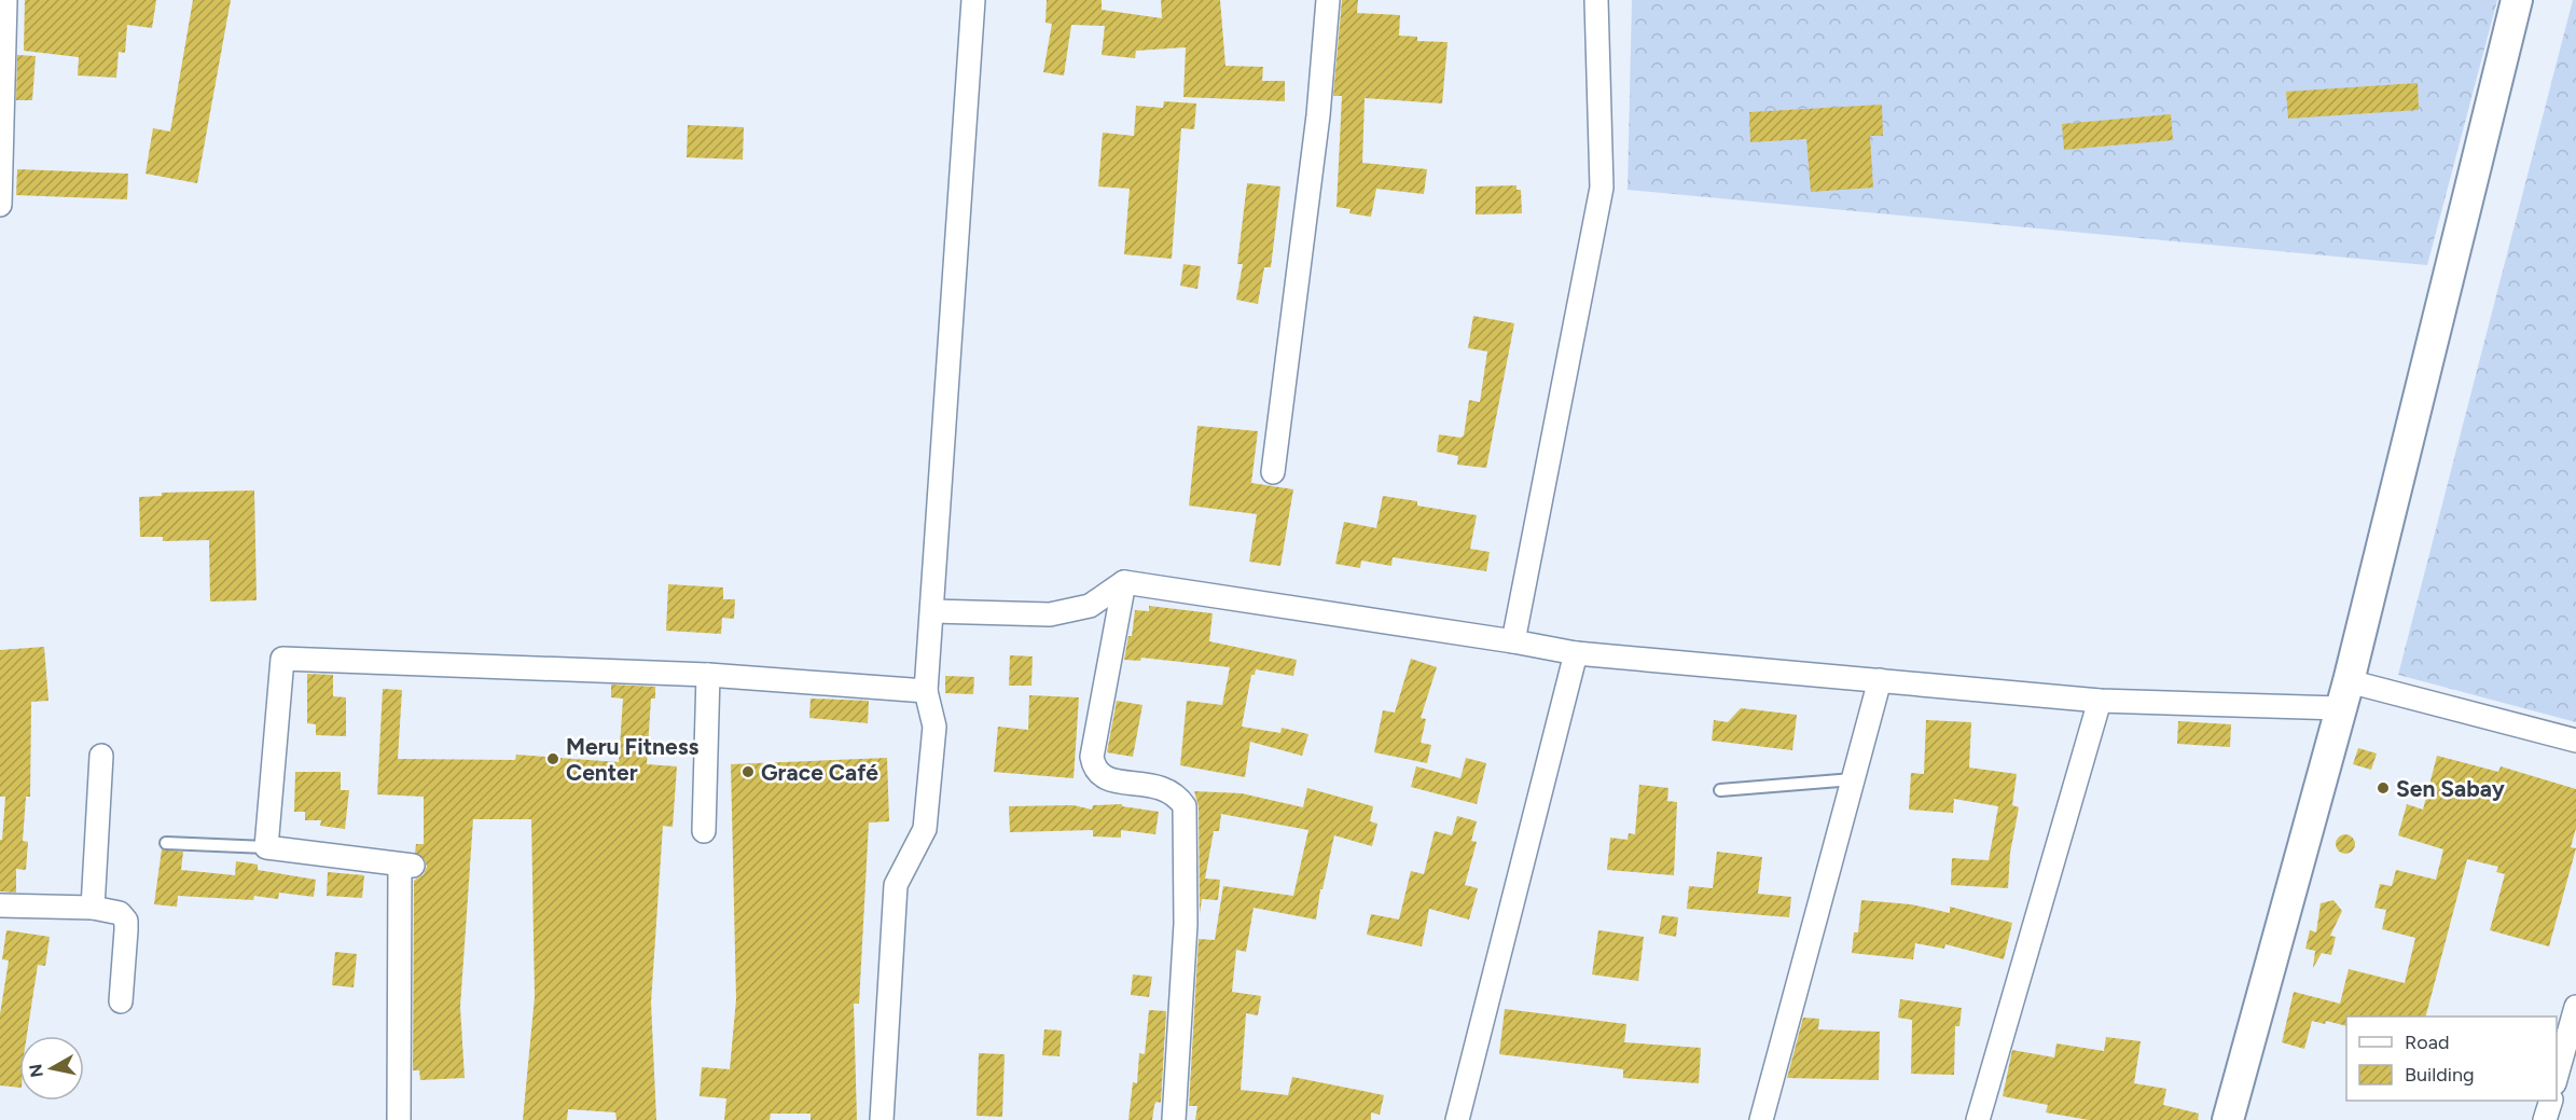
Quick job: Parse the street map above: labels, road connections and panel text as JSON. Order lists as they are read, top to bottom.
{
  "places": ["Meru Fitness Center", "Grace Café", "Sen Sabay"],
  "legend": ["Road", "Building"],
  "north": "left"
}
